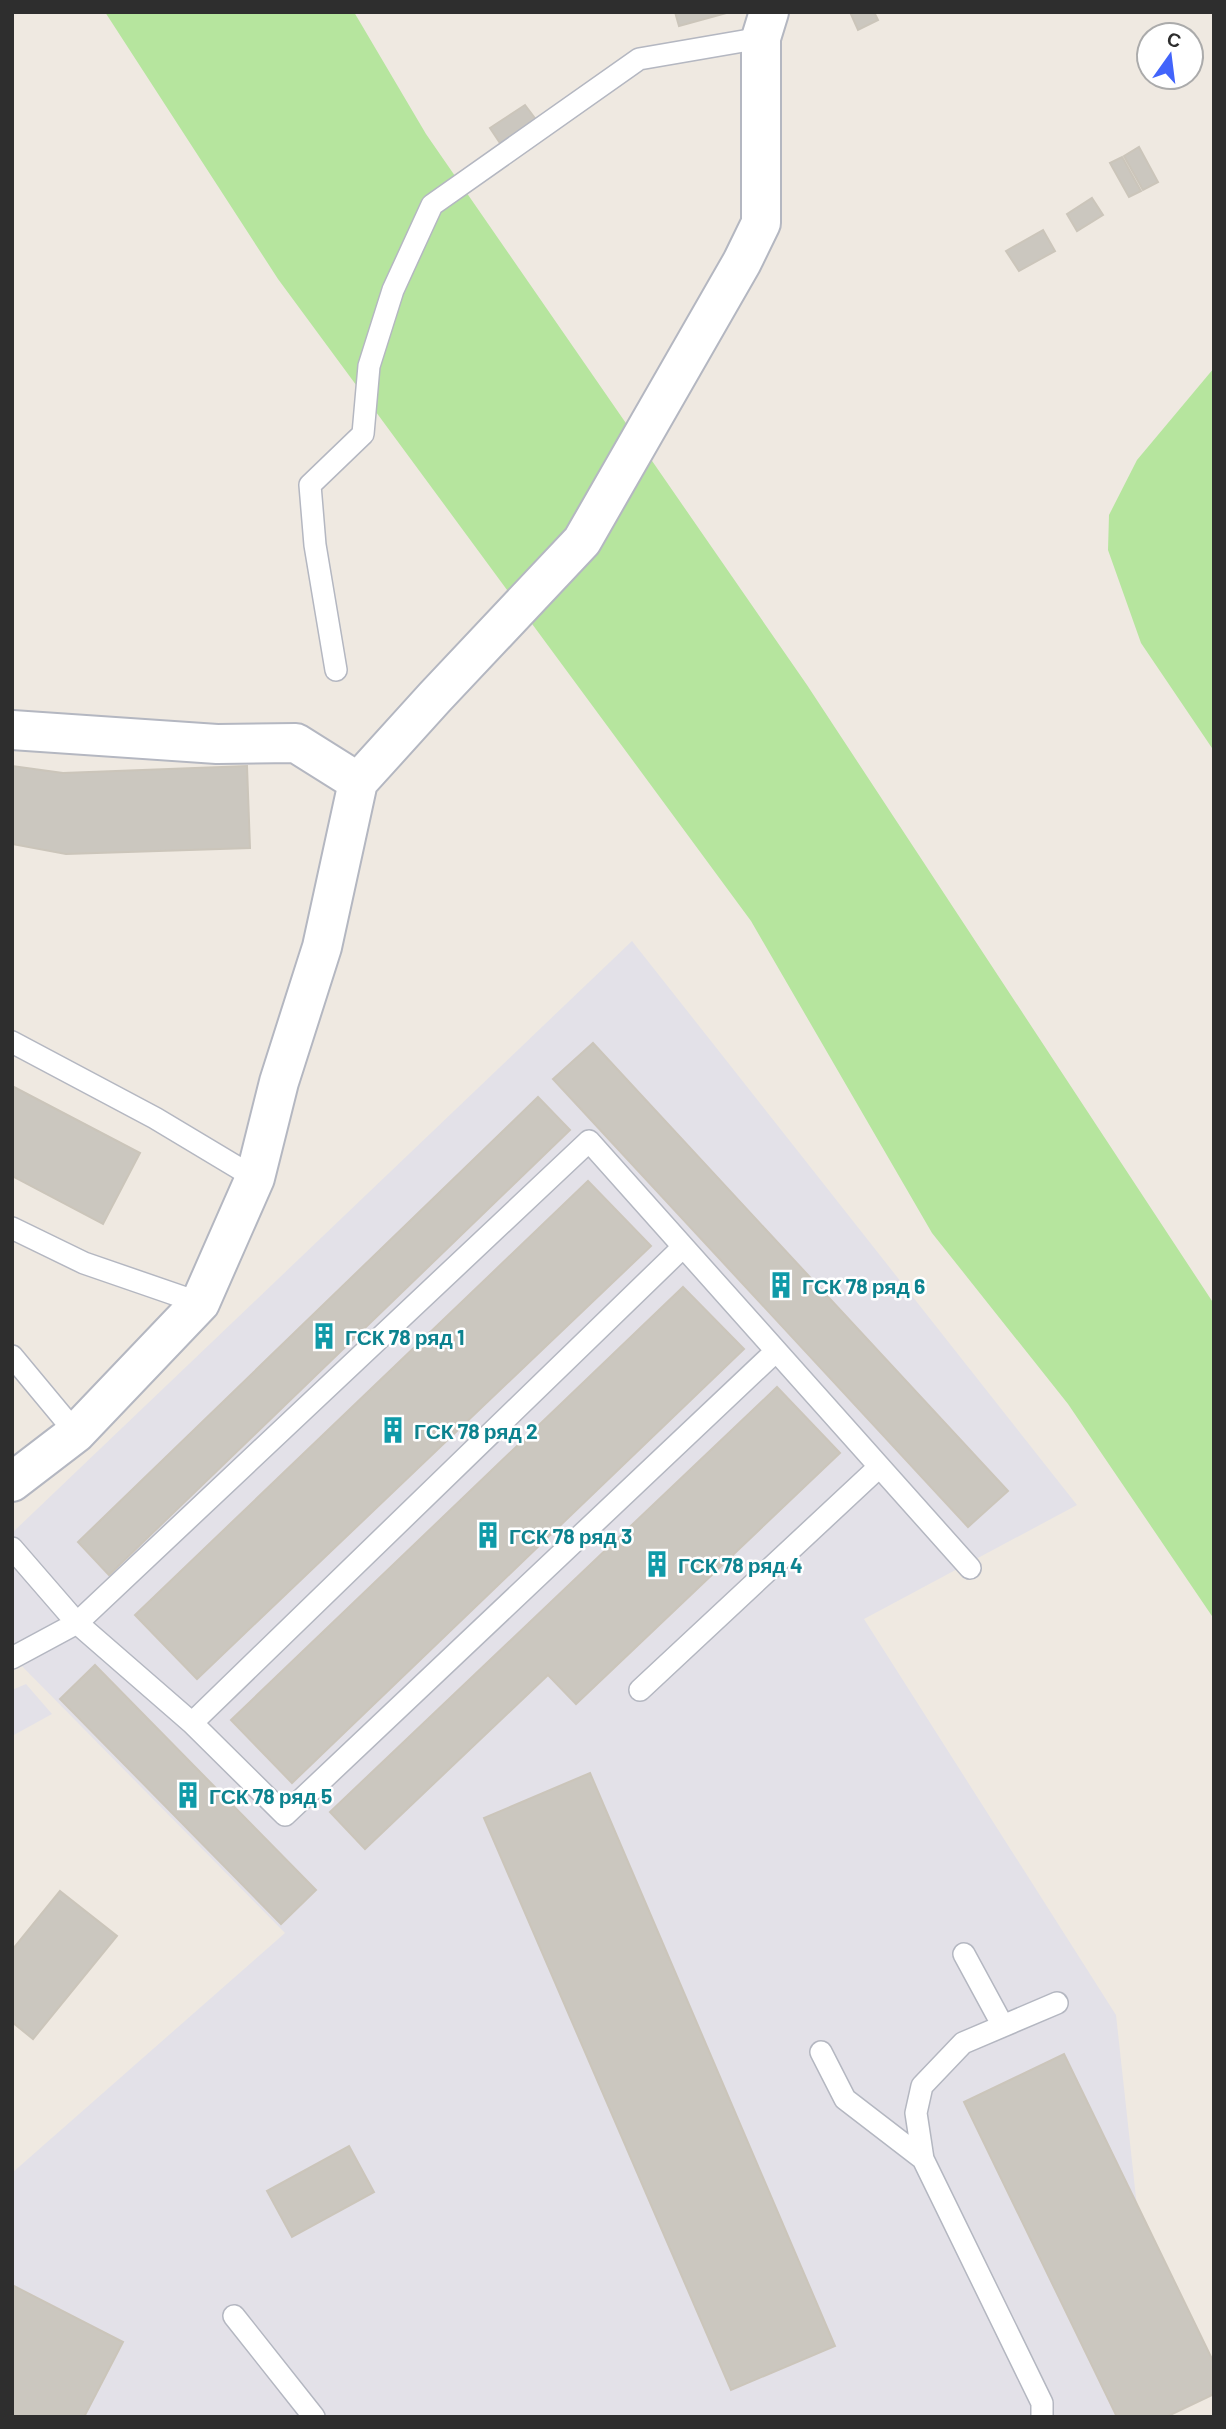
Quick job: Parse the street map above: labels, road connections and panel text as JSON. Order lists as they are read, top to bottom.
{
  "places": {
    "building": [
      "ГСК 78 ряд 6",
      "ГСК 78 ряд 1",
      "ГСК 78 ряд 2",
      "ГСК 78 ряд 3",
      "ГСК 78 ряд 4",
      "ГСК 78 ряд 5"
    ]
  },
  "north": "top"
}
